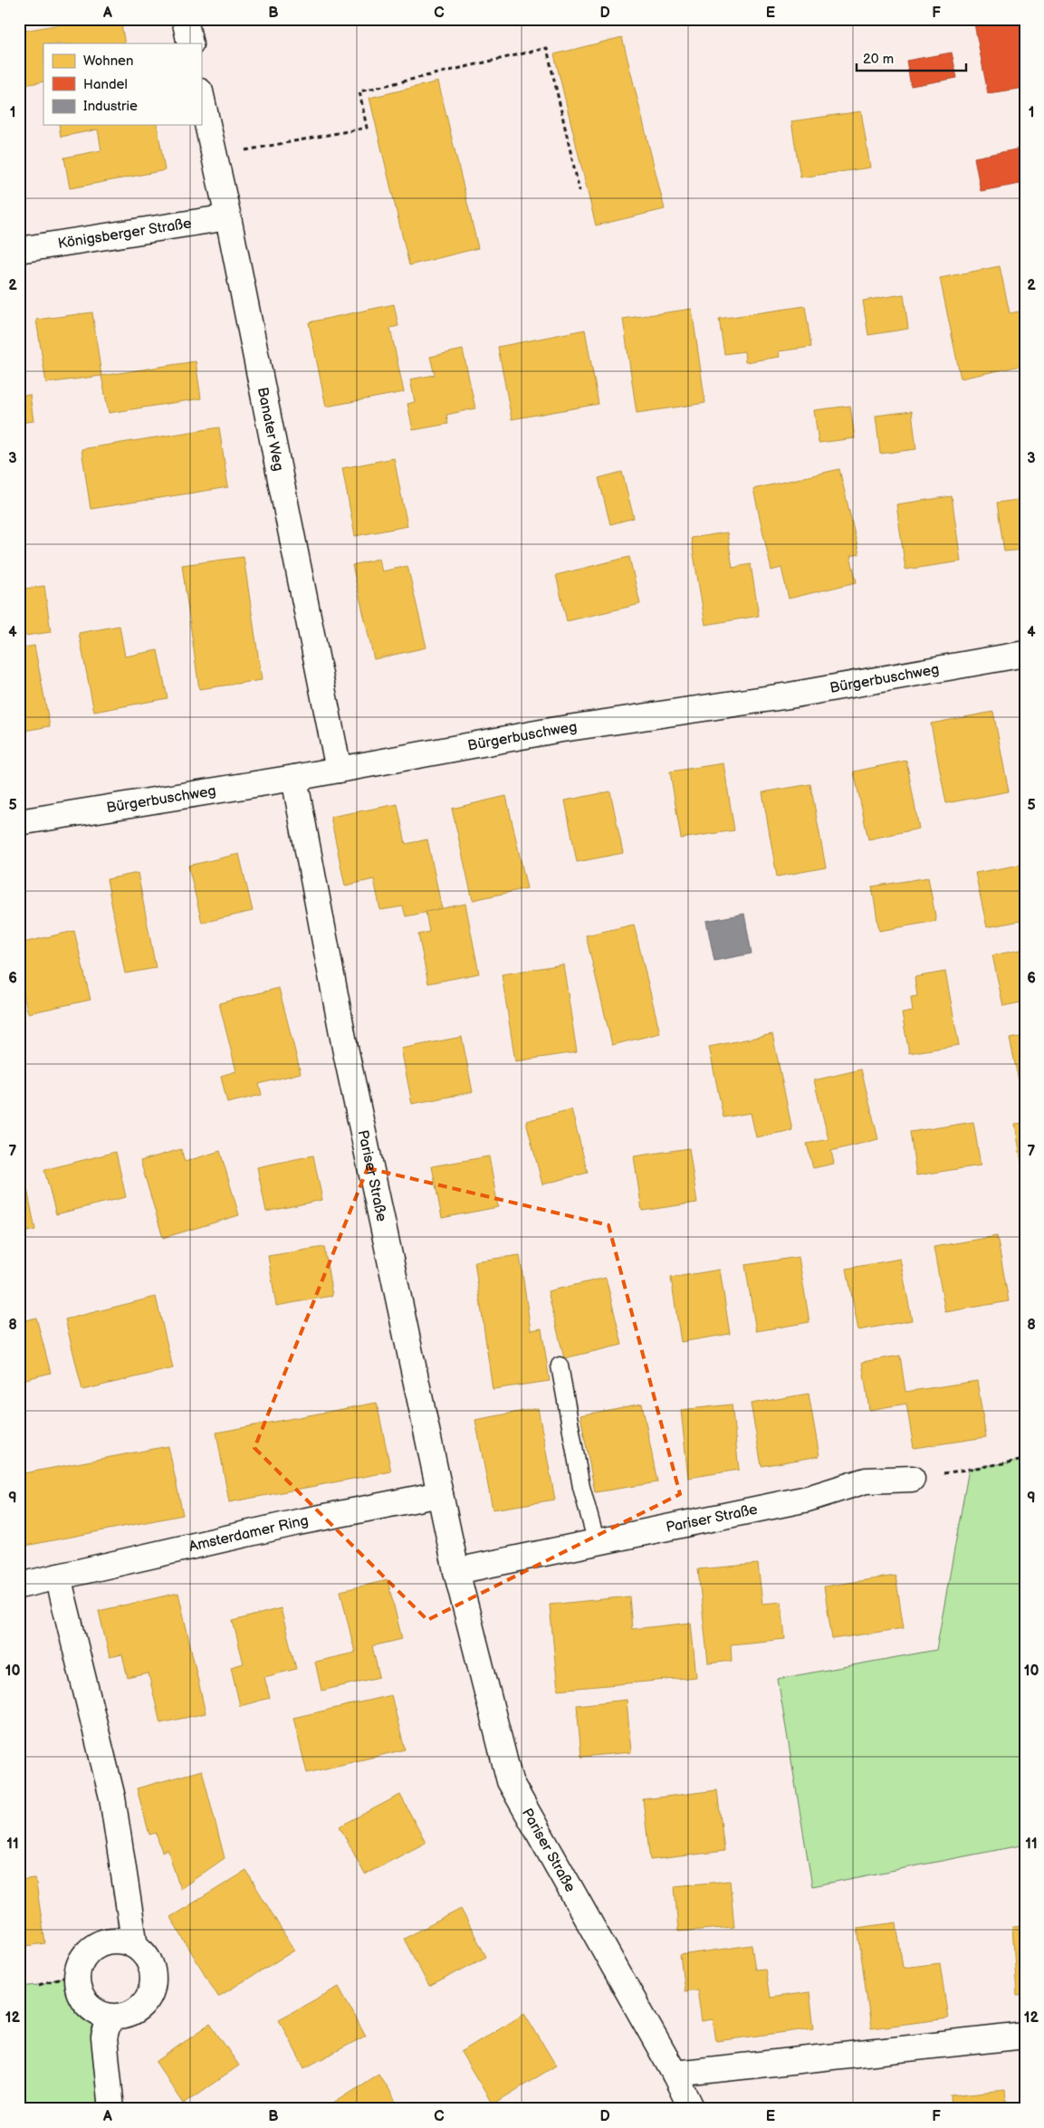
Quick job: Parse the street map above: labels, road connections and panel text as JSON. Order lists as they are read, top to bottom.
{
  "streets": {
    "street": [
      "Königsberger Straße",
      "Banater Weg",
      "Bürgerbuschweg",
      "Pariser Straße",
      "Amsterdamer Ring"
    ]
  },
  "crossings": [
    ["Königsberger Straße", "Banater Weg"],
    ["Banater Weg", "Bürgerbuschweg"],
    ["Bürgerbuschweg", "Pariser Straße"],
    ["Pariser Straße", "Amsterdamer Ring"]
  ],
  "legend": ["Wohnen", "Handel", "Industrie"],
  "scale_bar": "20 m",
  "grid": {
    "columns": [
      "A",
      "B",
      "C",
      "D",
      "E",
      "F"
    ],
    "rows": [
      "1",
      "2",
      "3",
      "4",
      "5",
      "6",
      "7",
      "8",
      "9",
      "10",
      "11",
      "12"
    ]
  }
}
